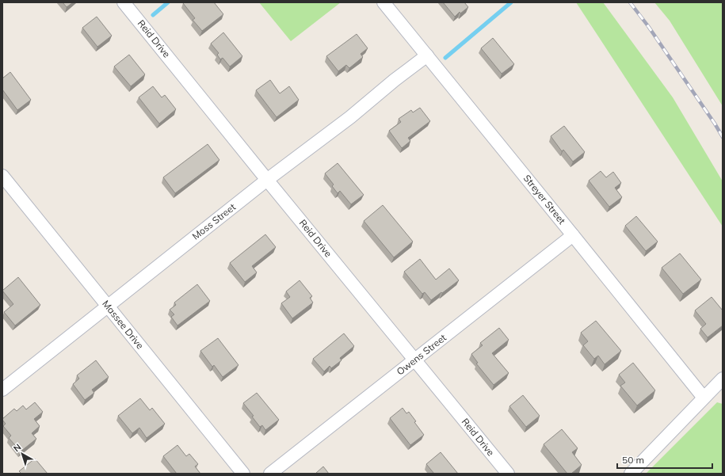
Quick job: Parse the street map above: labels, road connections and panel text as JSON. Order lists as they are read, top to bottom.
{
  "streets": {
    "street": [
      "Reid Drive",
      "Streyer Street",
      "Moss Street",
      "Massee Drive",
      "Owens Street"
    ]
  },
  "crossings": [
    ["Reid Drive", "Moss Street"],
    ["Reid Drive", "Owens Street"],
    ["Streyer Street", "Moss Street"],
    ["Streyer Street", "Owens Street"],
    ["Moss Street", "Massee Drive"]
  ],
  "scale_bar": "50 m",
  "north": "top left"
}
